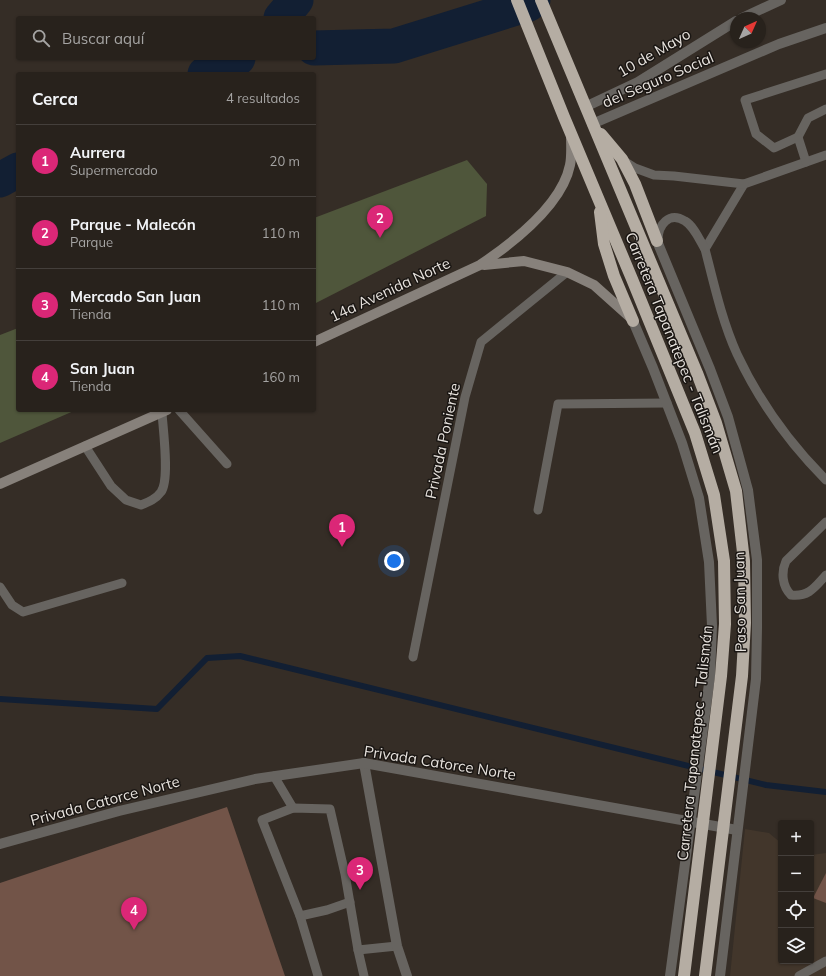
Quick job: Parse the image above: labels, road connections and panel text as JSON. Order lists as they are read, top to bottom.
{
  "streets": {
    "highway": ["Carretera Tapanatepec - Talismán"],
    "main road": ["14a Avenida Norte"],
    "street": [
      "10 de Mayo",
      "del Seguro Social",
      "Paso San Juan",
      "Privada Catorce Norte"
    ],
    "lane": ["Privada Poniente"]
  },
  "crossings": [
    ["10 de Mayo", "Carretera Tapanatepec - Talismán"],
    ["del Seguro Social", "Carretera Tapanatepec - Talismán"],
    ["Paso San Juan", "Privada Catorce Norte"]
  ],
  "north": "top right",
  "page": {
    "search": "Buscar aquí",
    "heading": ["Cerca", "4 resultados"],
    "list": [
      {
        "mark": "1",
        "name": "Aurrera",
        "note": "Supermercado",
        "value": "20 m"
      },
      {
        "mark": "2",
        "name": "Parque - Malecón",
        "note": "Parque",
        "value": "110 m"
      },
      {
        "mark": "3",
        "name": "Mercado San Juan",
        "note": "Tienda",
        "value": "110 m"
      },
      {
        "mark": "4",
        "name": "San Juan",
        "note": "Tienda",
        "value": "160 m"
      }
    ],
    "pins": [
      "2",
      "1",
      "3",
      "4"
    ],
    "map_buttons": ["+", "−"]
  }
}
